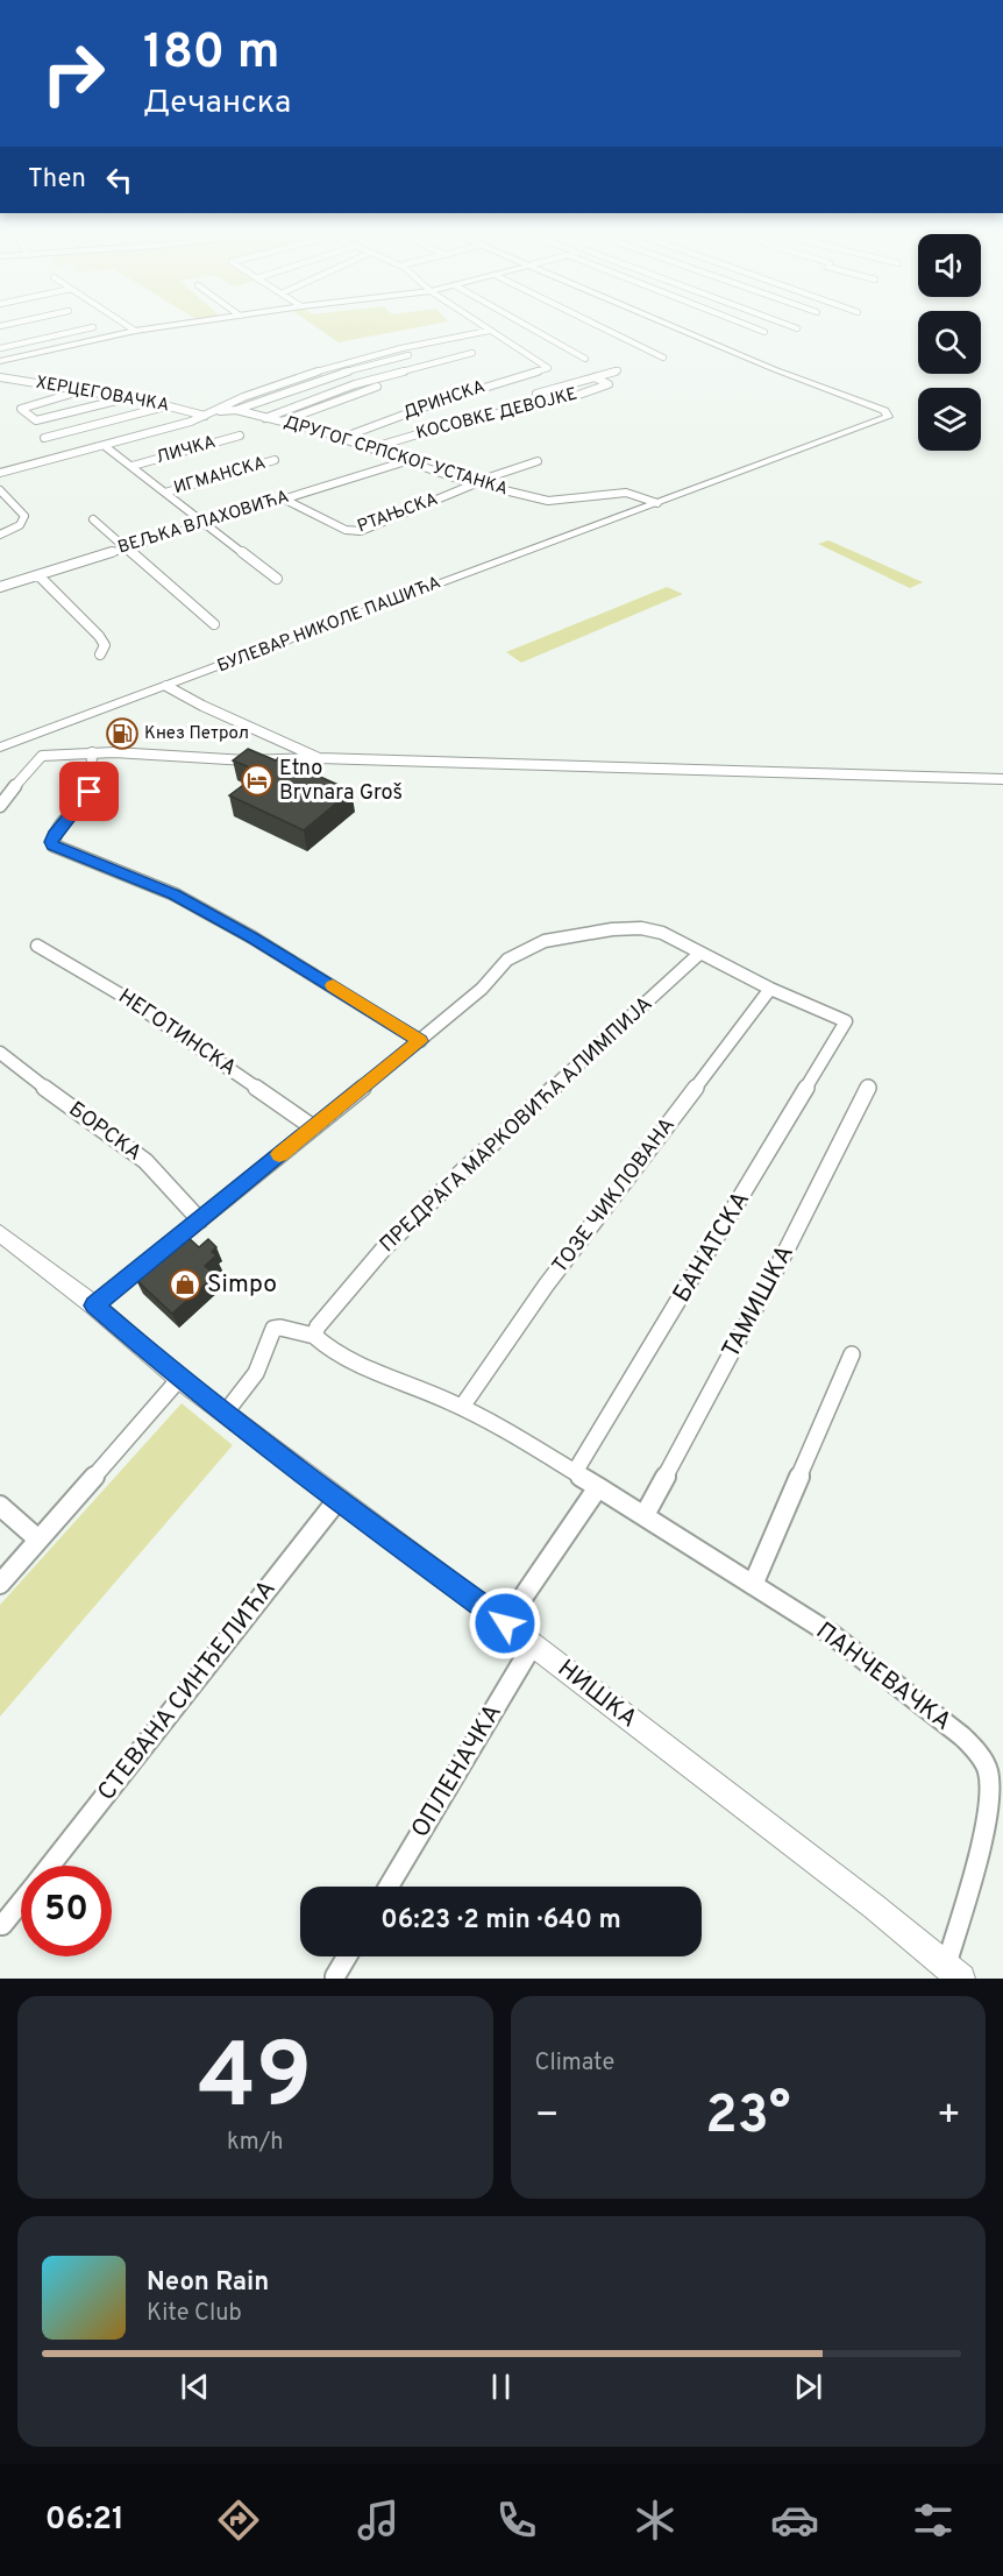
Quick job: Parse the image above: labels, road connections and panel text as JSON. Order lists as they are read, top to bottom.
{
  "streets": {
    "street": [
      "ХЕРЦЕГОВАЧКА",
      "ДРИНСКА",
      "КОСОВКЕ ДЕВОЈКЕ",
      "ЛИЧКА",
      "ДРУГОГ СРПСКОГ УСТАНКА",
      "ИГМАНСКА",
      "РТАЊСКА",
      "ВЕЉКА ВЛАХОВИЋА",
      "БУЛЕВАР НИКОЛЕ ПАШИЋА",
      "НЕГОТИНСКА",
      "ПРЕДРАГА МАРКОВИЋА АЛИМПИЈА",
      "БОРСКА",
      "ТОЗЕ ЧИКЛОВАНА",
      "БАНАТСКА",
      "ТАМИШКА",
      "ПАНЧЕВАЧКА",
      "СТЕВАНА СИНЂЕЛИЋА",
      "НИШКА",
      "ОПЛЕНАЧКА"
    ]
  },
  "crossings": [
    ["ДРИНСКА", "ДРУГОГ СРПСКОГ УСТАНКА"],
    ["КОСОВКЕ ДЕВОЈКЕ", "ДРУГОГ СРПСКОГ УСТАНКА"],
    ["ДРУГОГ СРПСКОГ УСТАНКА", "РТАЊСКА"],
    ["ДРУГОГ СРПСКОГ УСТАНКА", "ВЕЉКА ВЛАХОВИЋА"],
    ["ДРУГОГ СРПСКОГ УСТАНКА", "БУЛЕВАР НИКОЛЕ ПАШИЋА"],
    ["РТАЊСКА", "ВЕЉКА ВЛАХОВИЋА"],
    ["ТОЗЕ ЧИКЛОВАНА", "БАНАТСКА"],
    ["ТАМИШКА", "ПАНЧЕВАЧКА"],
    ["ПАНЧЕВАЧКА", "НИШКА"],
    ["СТЕВАНА СИНЂЕЛИЋА", "НИШКА"],
    ["НИШКА", "ОПЛЕНАЧКА"]
  ],
  "places": {
    "fuel station": ["Кнез Петрол"],
    "hotel": ["Etno Brvnara Groš"],
    "shop": ["Simpo"]
  },
  "page": {
    "turn": ["180 m", "Дечанска"],
    "then": "Then",
    "limit": "50",
    "trip": "06:23 · 2 min · 640 m",
    "tile": [
      ["49", "km/h"],
      "Climate"
    ],
    "heat": ["−", "23°", "+"],
    "song": ["Neon Rain", "Kite Club"],
    "tabs": "06:21"
  }
}
